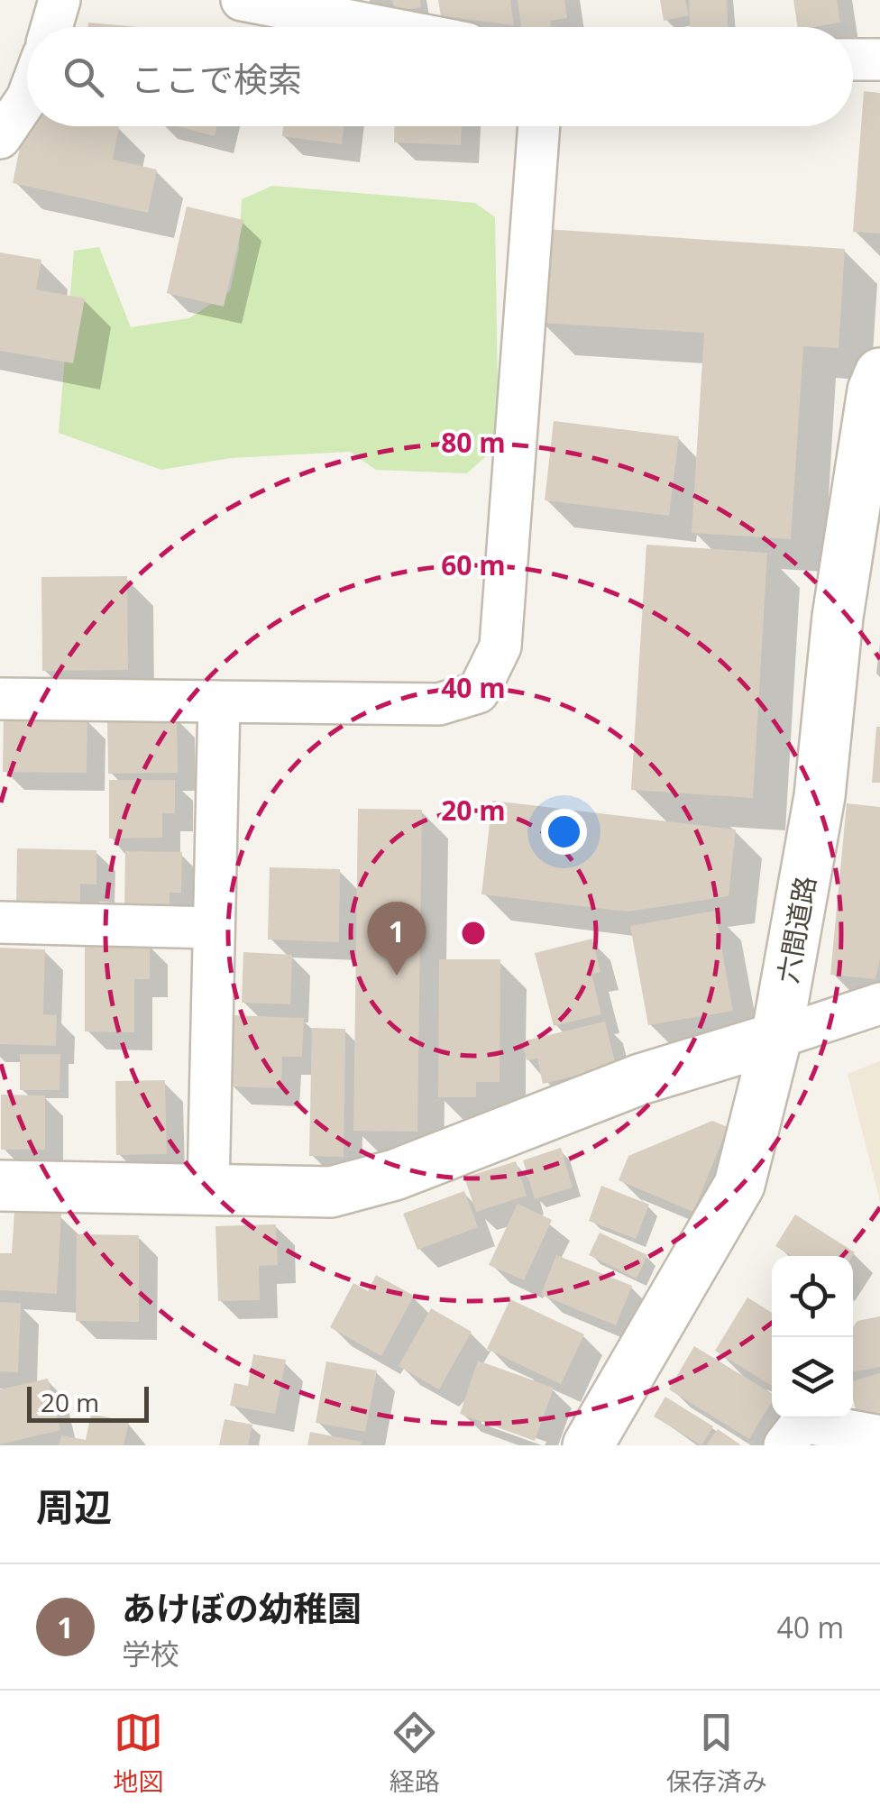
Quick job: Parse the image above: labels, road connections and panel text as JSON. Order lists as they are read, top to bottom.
{
  "streets": {
    "street": ["六間道路"]
  },
  "scale_bar": "20 m",
  "page": {
    "search": "ここで検索",
    "pins": "1",
    "scale": "20 m",
    "heading": "周辺",
    "list": [
      {
        "mark": "1",
        "name": "あけぼの幼稚園",
        "note": "学校",
        "value": "40 m"
      }
    ],
    "nav": ["地図", "経路", "保存済み"]
  },
  "rings": [
    "80 m",
    "60 m",
    "40 m",
    "20 m"
  ]
}
